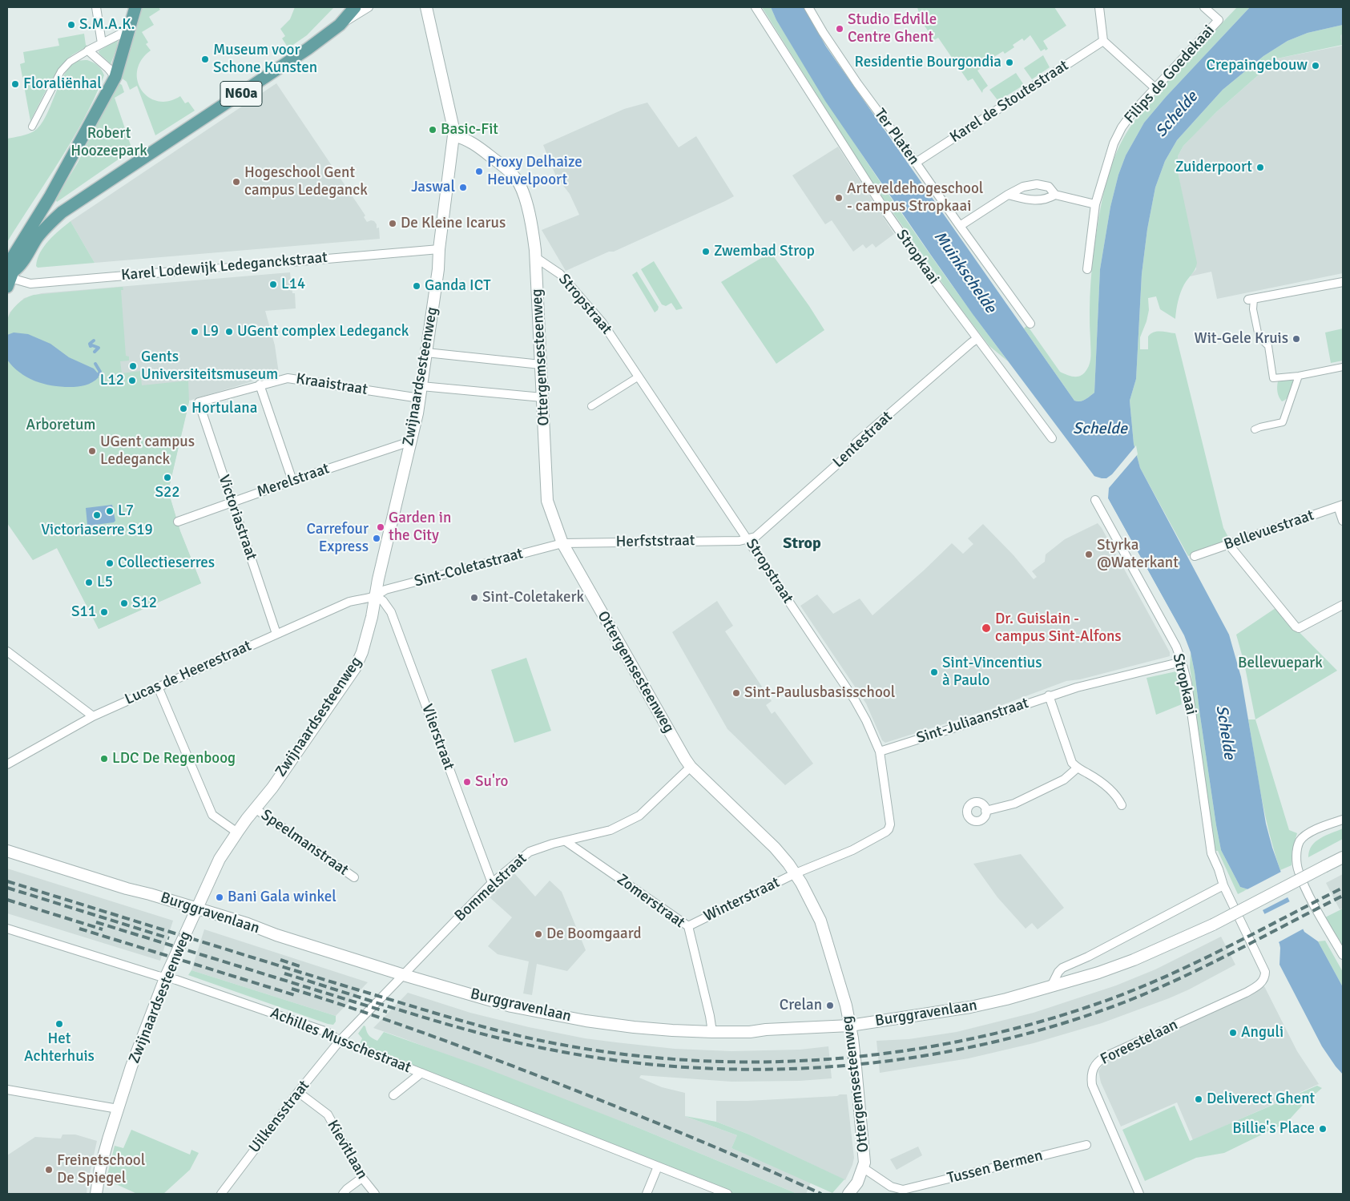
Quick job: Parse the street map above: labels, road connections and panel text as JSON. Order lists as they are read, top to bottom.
{
  "streets": {
    "main road": ["N60a"],
    "street": [
      "Filips de Goedekaai",
      "Karel de Stoutestraat",
      "Ter Platen",
      "Stropkaai",
      "Karel Lodewijk Ledeganckstraat",
      "Stropstraat",
      "Ottergemsesteenweg",
      "Zwijnaardsesteenweg",
      "Kraaistraat",
      "Lentestraat",
      "Merelstraat",
      "Victoriastraat",
      "Bellevuestraat",
      "Herfststraat",
      "Sint-Coletastraat",
      "Lucas de Heerestraat",
      "Sint-Juliaanstraat",
      "Vlierstraat",
      "Speelmanstraat",
      "Bommelstraat",
      "Winterstraat",
      "Zomerstraat",
      "Burggravenlaan",
      "Achilles Musschestraat",
      "Foreestelaan",
      "Uilkensstraat",
      "Kievitlaan",
      "Tussen Bermen"
    ]
  },
  "crossings": [
    ["N60a", "Karel Lodewijk Ledeganckstraat"],
    ["Karel de Stoutestraat", "Ter Platen"],
    ["Stropkaai", "Lentestraat"],
    ["Stropkaai", "Sint-Juliaanstraat"],
    ["Stropkaai", "Foreestelaan"],
    ["Karel Lodewijk Ledeganckstraat", "Zwijnaardsesteenweg"],
    ["Stropstraat", "Ottergemsesteenweg"],
    ["Stropstraat", "Lentestraat"],
    ["Stropstraat", "Herfststraat"],
    ["Stropstraat", "Sint-Juliaanstraat"],
    ["Stropstraat", "Winterstraat"],
    ["Ottergemsesteenweg", "Zwijnaardsesteenweg"],
    ["Ottergemsesteenweg", "Herfststraat"],
    ["Ottergemsesteenweg", "Sint-Coletastraat"],
    ["Ottergemsesteenweg", "Bommelstraat"],
    ["Ottergemsesteenweg", "Winterstraat"],
    ["Ottergemsesteenweg", "Burggravenlaan"],
    ["Ottergemsesteenweg", "Tussen Bermen"],
    ["Zwijnaardsesteenweg", "Kraaistraat"],
    ["Zwijnaardsesteenweg", "Merelstraat"],
    ["Zwijnaardsesteenweg", "Sint-Coletastraat"],
    ["Zwijnaardsesteenweg", "Lucas de Heerestraat"],
    ["Zwijnaardsesteenweg", "Vlierstraat"],
    ["Zwijnaardsesteenweg", "Speelmanstraat"],
    ["Zwijnaardsesteenweg", "Burggravenlaan"],
    ["Zwijnaardsesteenweg", "Achilles Musschestraat"],
    ["Kraaistraat", "Victoriastraat"],
    ["Lentestraat", "Herfststraat"],
    ["Merelstraat", "Victoriastraat"],
    ["Victoriastraat", "Lucas de Heerestraat"],
    ["Herfststraat", "Sint-Coletastraat"],
    ["Sint-Coletastraat", "Lucas de Heerestraat"],
    ["Sint-Coletastraat", "Vlierstraat"],
    ["Lucas de Heerestraat", "Vlierstraat"],
    ["Vlierstraat", "Bommelstraat"],
    ["Bommelstraat", "Zomerstraat"],
    ["Bommelstraat", "Burggravenlaan"],
    ["Bommelstraat", "Achilles Musschestraat"],
    ["Bommelstraat", "Uilkensstraat"],
    ["Winterstraat", "Zomerstraat"],
    ["Zomerstraat", "Burggravenlaan"],
    ["Achilles Musschestraat", "Uilkensstraat"],
    ["Uilkensstraat", "Kievitlaan"]
  ],
  "districts": ["Strop"],
  "water": ["Schelde", "Muinkschelde"],
  "parks": ["Robert Hoozeepark", "Arboretum", "Bellevuepark"],
  "places": [
    "S.M.A.K.",
    "Studio Edville Centre Ghent",
    "Museum voor Schone Kunsten",
    "Residentie Bourgondia",
    "Crepaingebouw",
    "Floraliënhal",
    "Basic-Fit",
    "Zuiderpoort",
    "Proxy Delhaize Heuvelpoort",
    "Hogeschool Gent campus Ledeganck",
    "Jaswal",
    "Arteveldehogeschool - campus Stropkaai",
    "De Kleine Icarus",
    "Zwembad Strop",
    "L14",
    "Ganda ICT",
    "L9",
    "UGent complex Ledeganck",
    "Wit-Gele Kruis",
    "Gents Universiteitsmuseum",
    "L12",
    "Hortulana",
    "UGent campus Ledeganck",
    "S22",
    "L7",
    "Victoriaserre S19",
    "Garden in the City",
    "Carrefour Express",
    "Styrka @Waterkant",
    "Collectieserres",
    "L5",
    "Sint-Coletakerk",
    "S12",
    "S11",
    "Dr. Guislain - campus Sint-Alfons",
    "Sint-Vincentius à Paulo",
    "Sint-Paulusbasisschool",
    "LDC De Regenboog",
    "Su'ro",
    "Bani Gala winkel",
    "De Boomgaard",
    "Crelan",
    "Het Achterhuis",
    "Anguli",
    "Deliverect Ghent",
    "Billie's Place",
    "Freinetschool De Spiegel"
  ]
}
